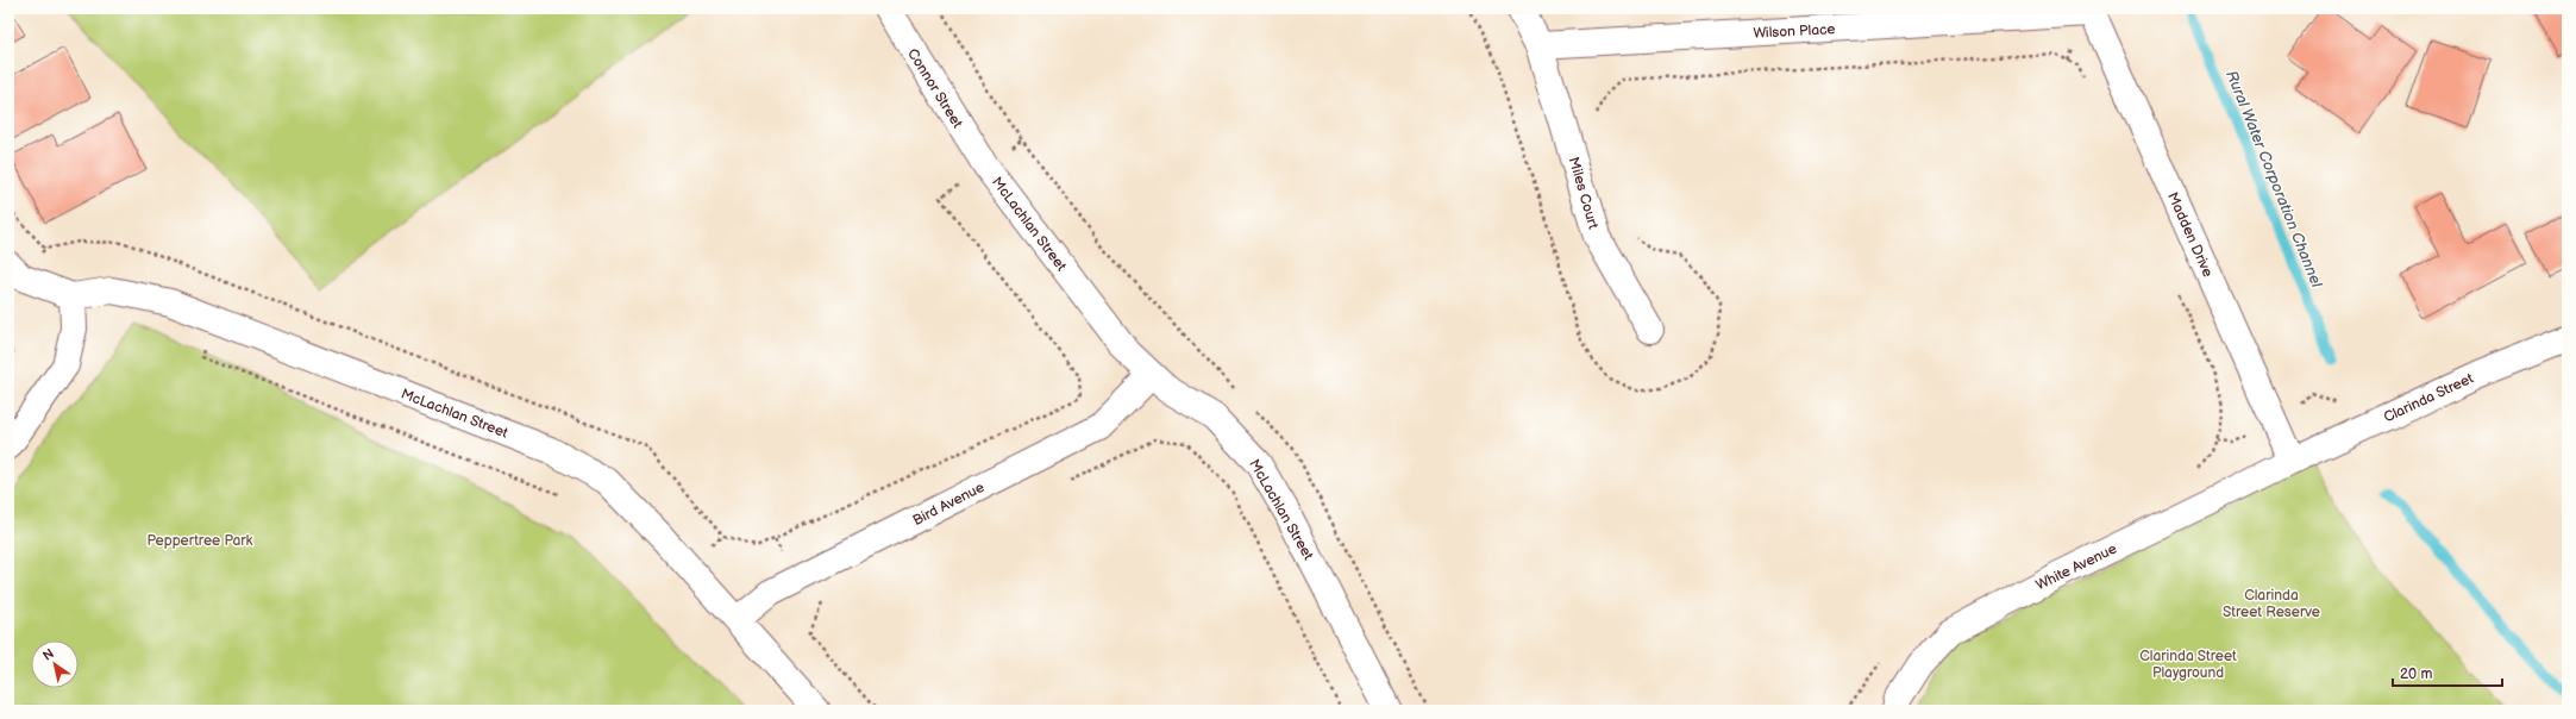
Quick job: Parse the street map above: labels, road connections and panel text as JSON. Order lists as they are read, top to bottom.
{
  "streets": {
    "street": [
      "Wilson Place",
      "Connor Street",
      "Miles Court",
      "McLachlan Street",
      "Madden Drive",
      "Clarinda Street",
      "Bird Avenue",
      "White Avenue"
    ]
  },
  "crossings": [
    ["Wilson Place", "Miles Court"],
    ["Wilson Place", "Madden Drive"],
    ["Connor Street", "McLachlan Street"],
    ["McLachlan Street", "Bird Avenue"],
    ["Madden Drive", "Clarinda Street"],
    ["Madden Drive", "White Avenue"],
    ["Clarinda Street", "White Avenue"]
  ],
  "water": ["Rural Water Corporation Channel"],
  "parks": ["Peppertree Park", "Clarinda Street Reserve", "Clarinda Street Playground"],
  "scale_bar": "20 m",
  "north": "top left"
}
